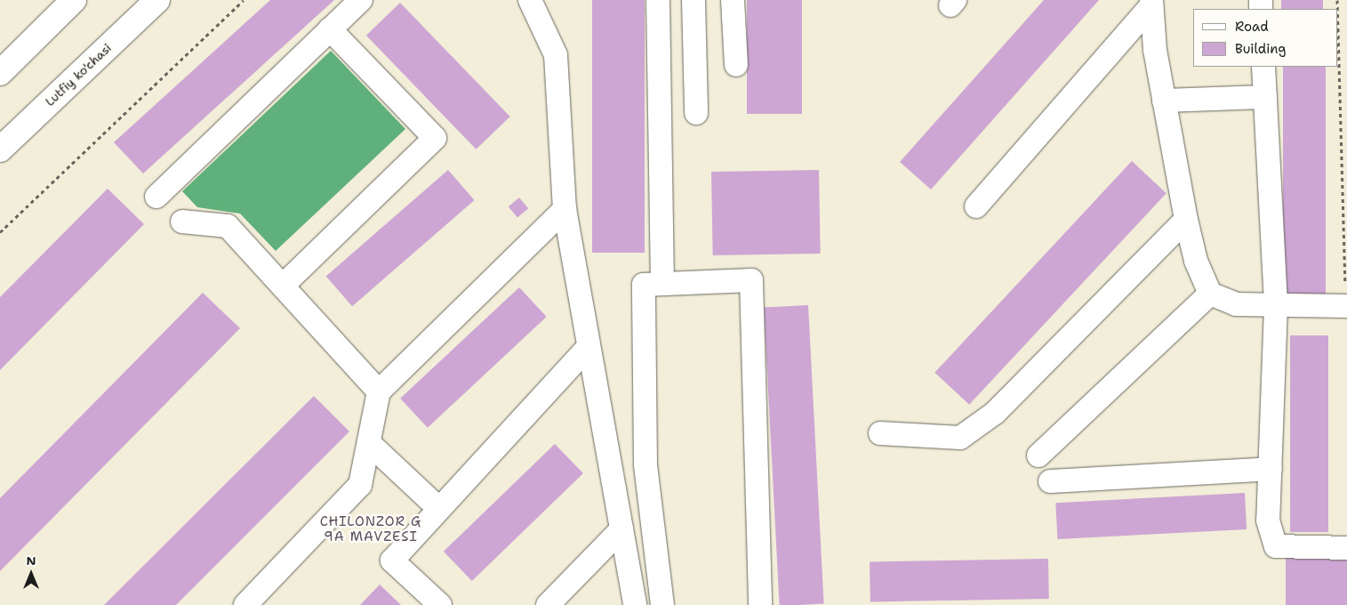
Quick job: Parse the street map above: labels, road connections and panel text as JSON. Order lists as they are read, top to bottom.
{
  "streets": {
    "main road": ["Lutfiy ko'chasi"]
  },
  "districts": ["CHILONZOR G 9A MAVZESI"],
  "legend": ["Road", "Building"],
  "north": "top"
}
